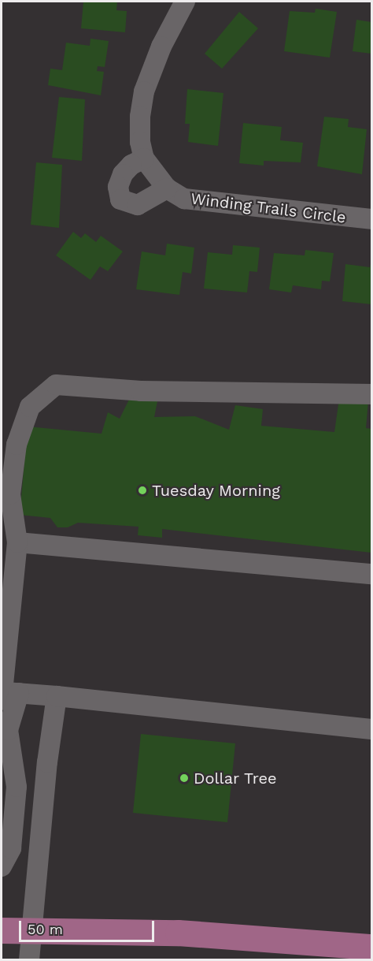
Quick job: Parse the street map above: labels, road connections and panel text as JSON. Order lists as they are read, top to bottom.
{
  "streets": {
    "street": ["Winding Trails Circle"]
  },
  "places": ["Tuesday Morning", "Dollar Tree"],
  "scale_bar": "50 m"
}
